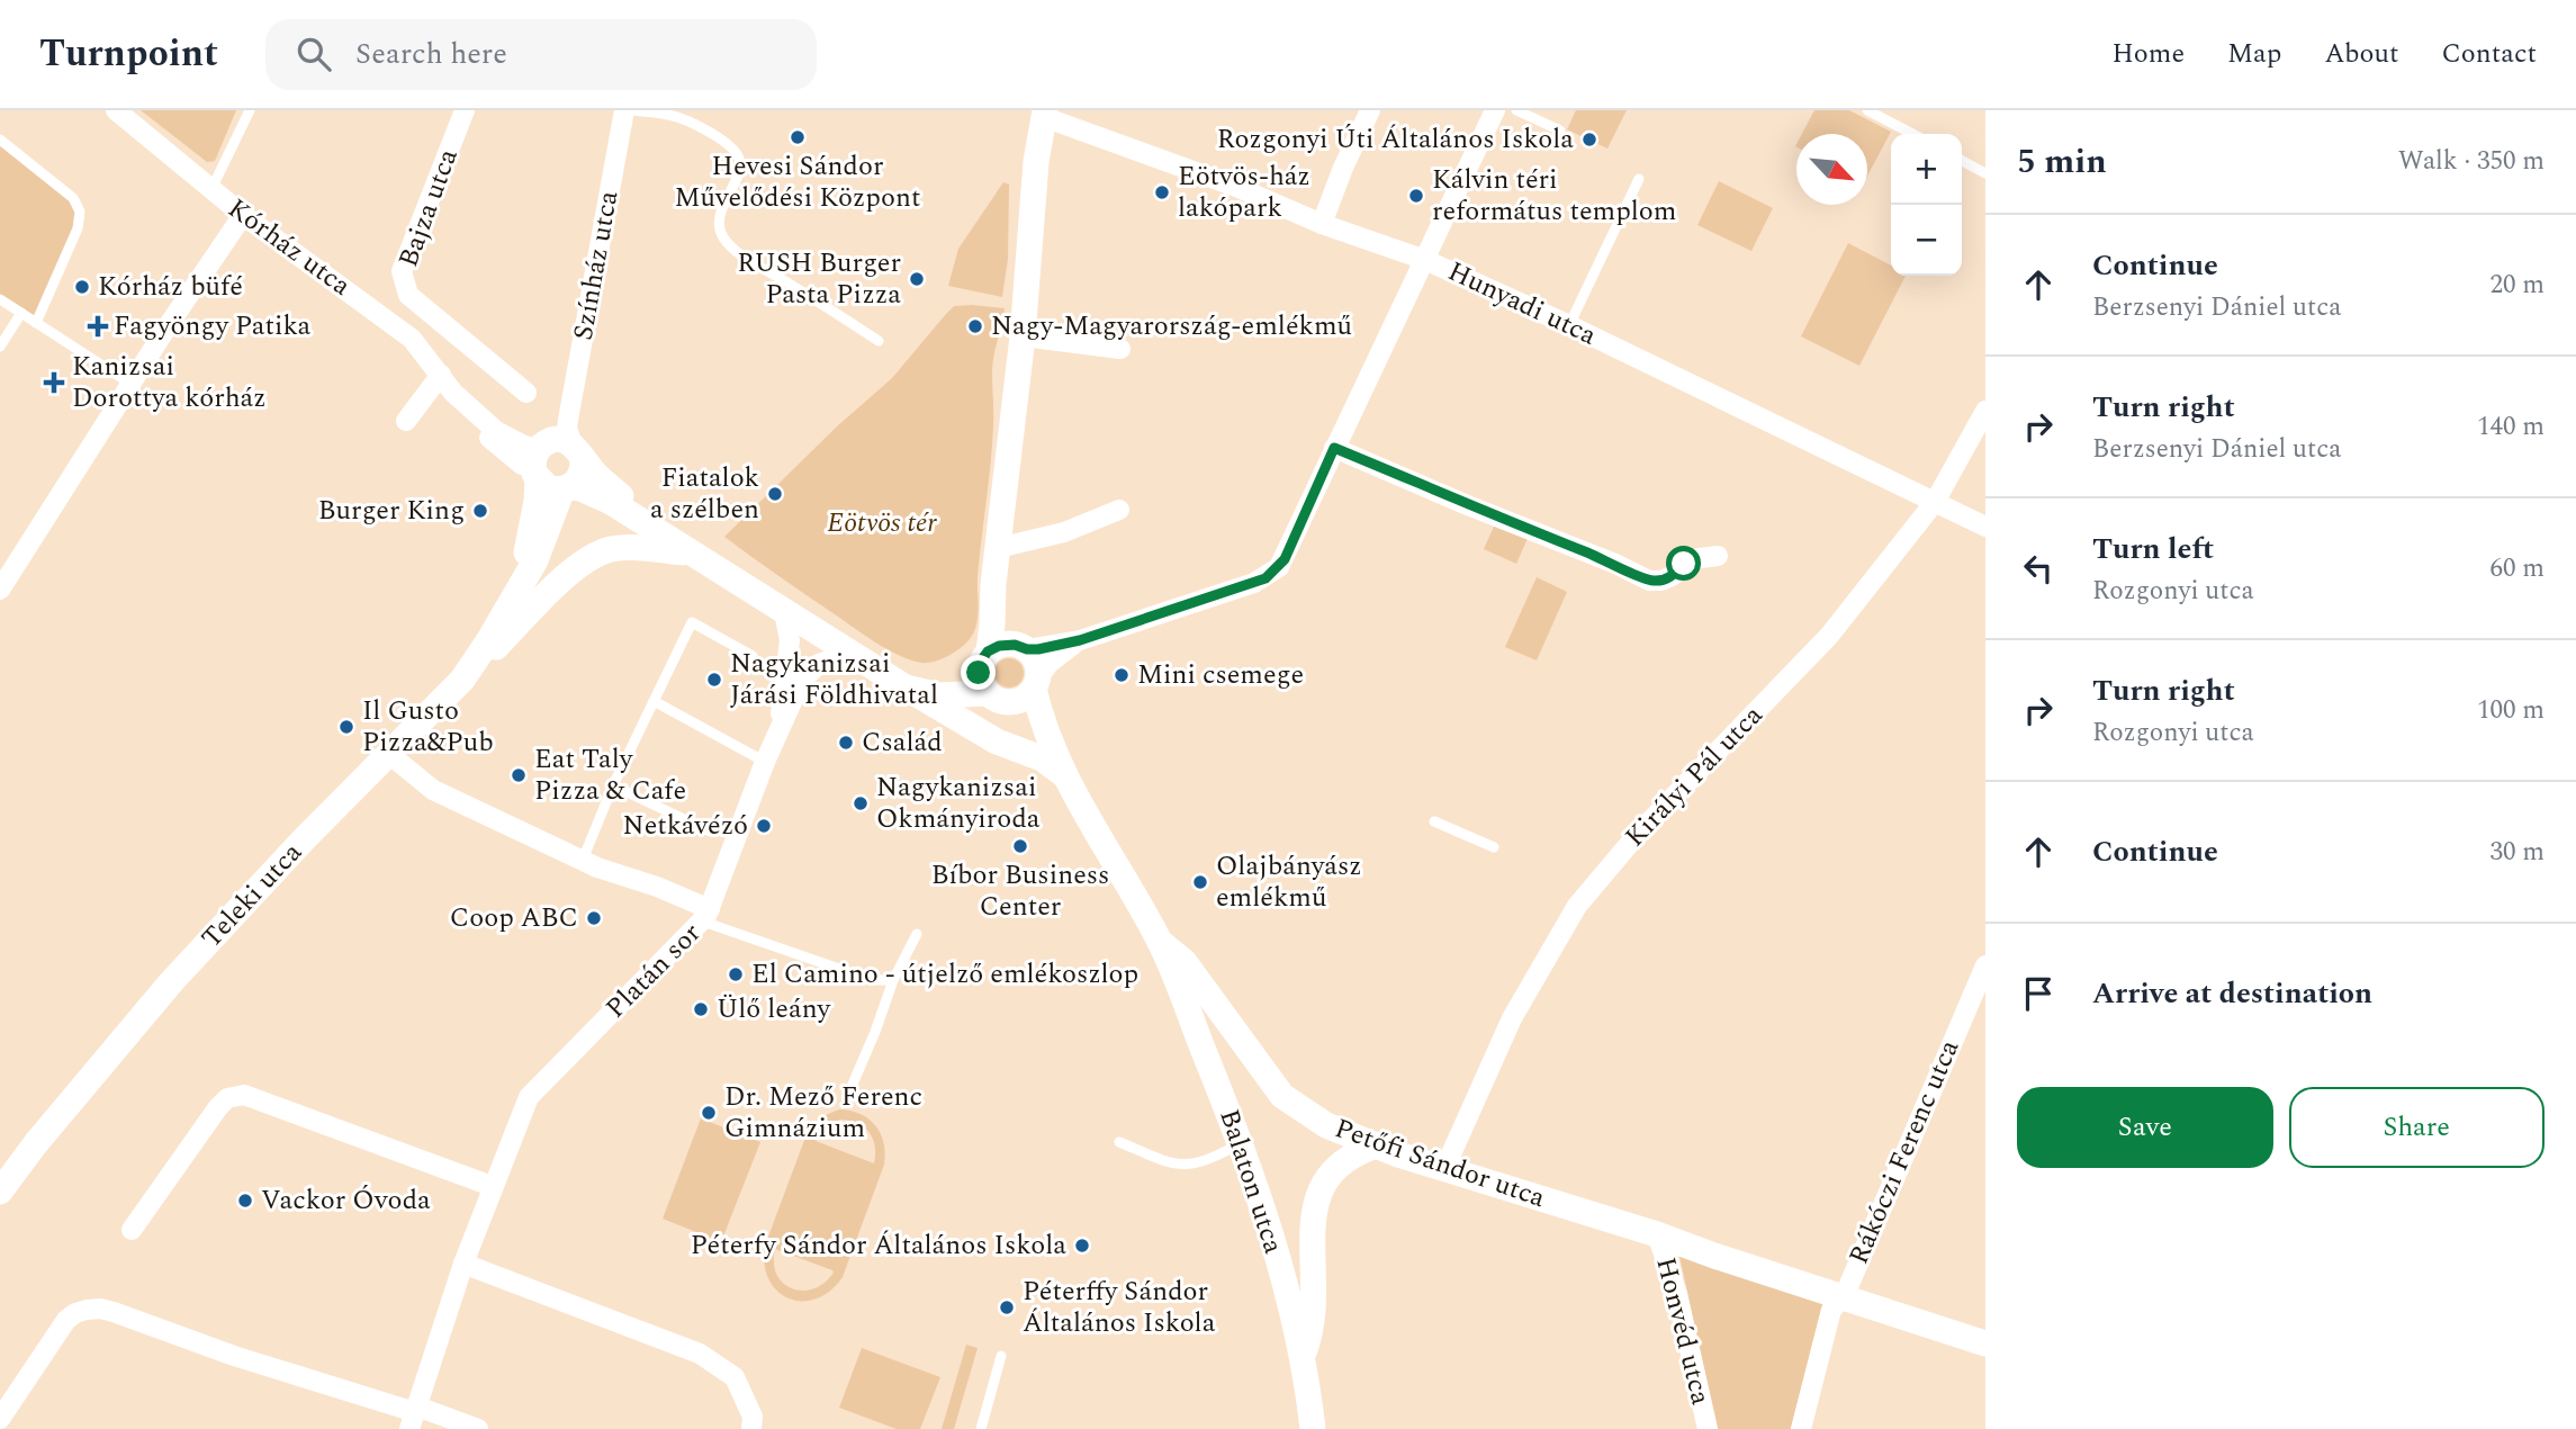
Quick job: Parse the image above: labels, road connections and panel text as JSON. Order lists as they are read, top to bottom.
{
  "streets": {
    "street": [
      "Bajza utca",
      "Kórház utca",
      "Színház utca",
      "Hunyadi utca",
      "Királyi Pál utca",
      "Teleki utca",
      "Platán sor",
      "Rákóczi Ferenc utca",
      "Petőfi Sándor utca",
      "Balaton utca",
      "Honvéd utca"
    ]
  },
  "crossings": [
    ["Kórház utca", "Színház utca"],
    ["Kórház utca", "Teleki utca"],
    ["Színház utca", "Teleki utca"],
    ["Hunyadi utca", "Királyi Pál utca"],
    ["Királyi Pál utca", "Petőfi Sándor utca"],
    ["Rákóczi Ferenc utca", "Petőfi Sándor utca"],
    ["Petőfi Sándor utca", "Balaton utca"],
    ["Petőfi Sándor utca", "Honvéd utca"]
  ],
  "parks": ["Eötvös tér"],
  "places": {
    "other": [
      "Hevesi Sándor Művelődési Központ",
      "Rozgonyi Úti Általános Iskola",
      "Eötvös-ház lakópark",
      "Kálvin téri református templom",
      "RUSH Burger Pasta Pizza",
      "Kórház büfé",
      "Nagy-Magyarország-emlékmű",
      "Fiatalok a szélben",
      "Burger King",
      "Mini csemege",
      "Nagykanizsai Járási Földhivatal",
      "Il Gusto Pizza&Pub",
      "Család",
      "Eat Taly Pizza & Cafe",
      "Nagykanizsai Okmányiroda",
      "Netkávézó",
      "Bíbor Business Center",
      "Olajbányász emlékmű",
      "Coop ABC",
      "El Camino - útjelző emlékoszlop",
      "Ülő leány",
      "Dr. Mező Ferenc Gimnázium",
      "Vackor Óvoda",
      "Péterfy Sándor Általános Iskola",
      "Péterffy Sándor Általános Iskola"
    ],
    "health": ["Fagyöngy Patika", "Kanizsai Dorottya kórház"]
  },
  "north": "bottom right",
  "page": {
    "header": "Turnpoint",
    "search": "Search here",
    "nav": [
      "Home",
      "Map",
      "About",
      "Contact"
    ],
    "heading": ["5 min", "Walk · 350 m"],
    "map_buttons": ["+", "−"],
    "list": [
      ["Continue", "Berzsenyi Dániel utca", "20 m"],
      ["Turn right", "Berzsenyi Dániel utca", "140 m"],
      ["Turn left", "Rozgonyi utca", "60 m"],
      ["Turn right", "Rozgonyi utca", "100 m"],
      ["Continue", "30 m"],
      "Arrive at destination"
    ],
    "buttons": ["Save", "Share"]
  }
}
